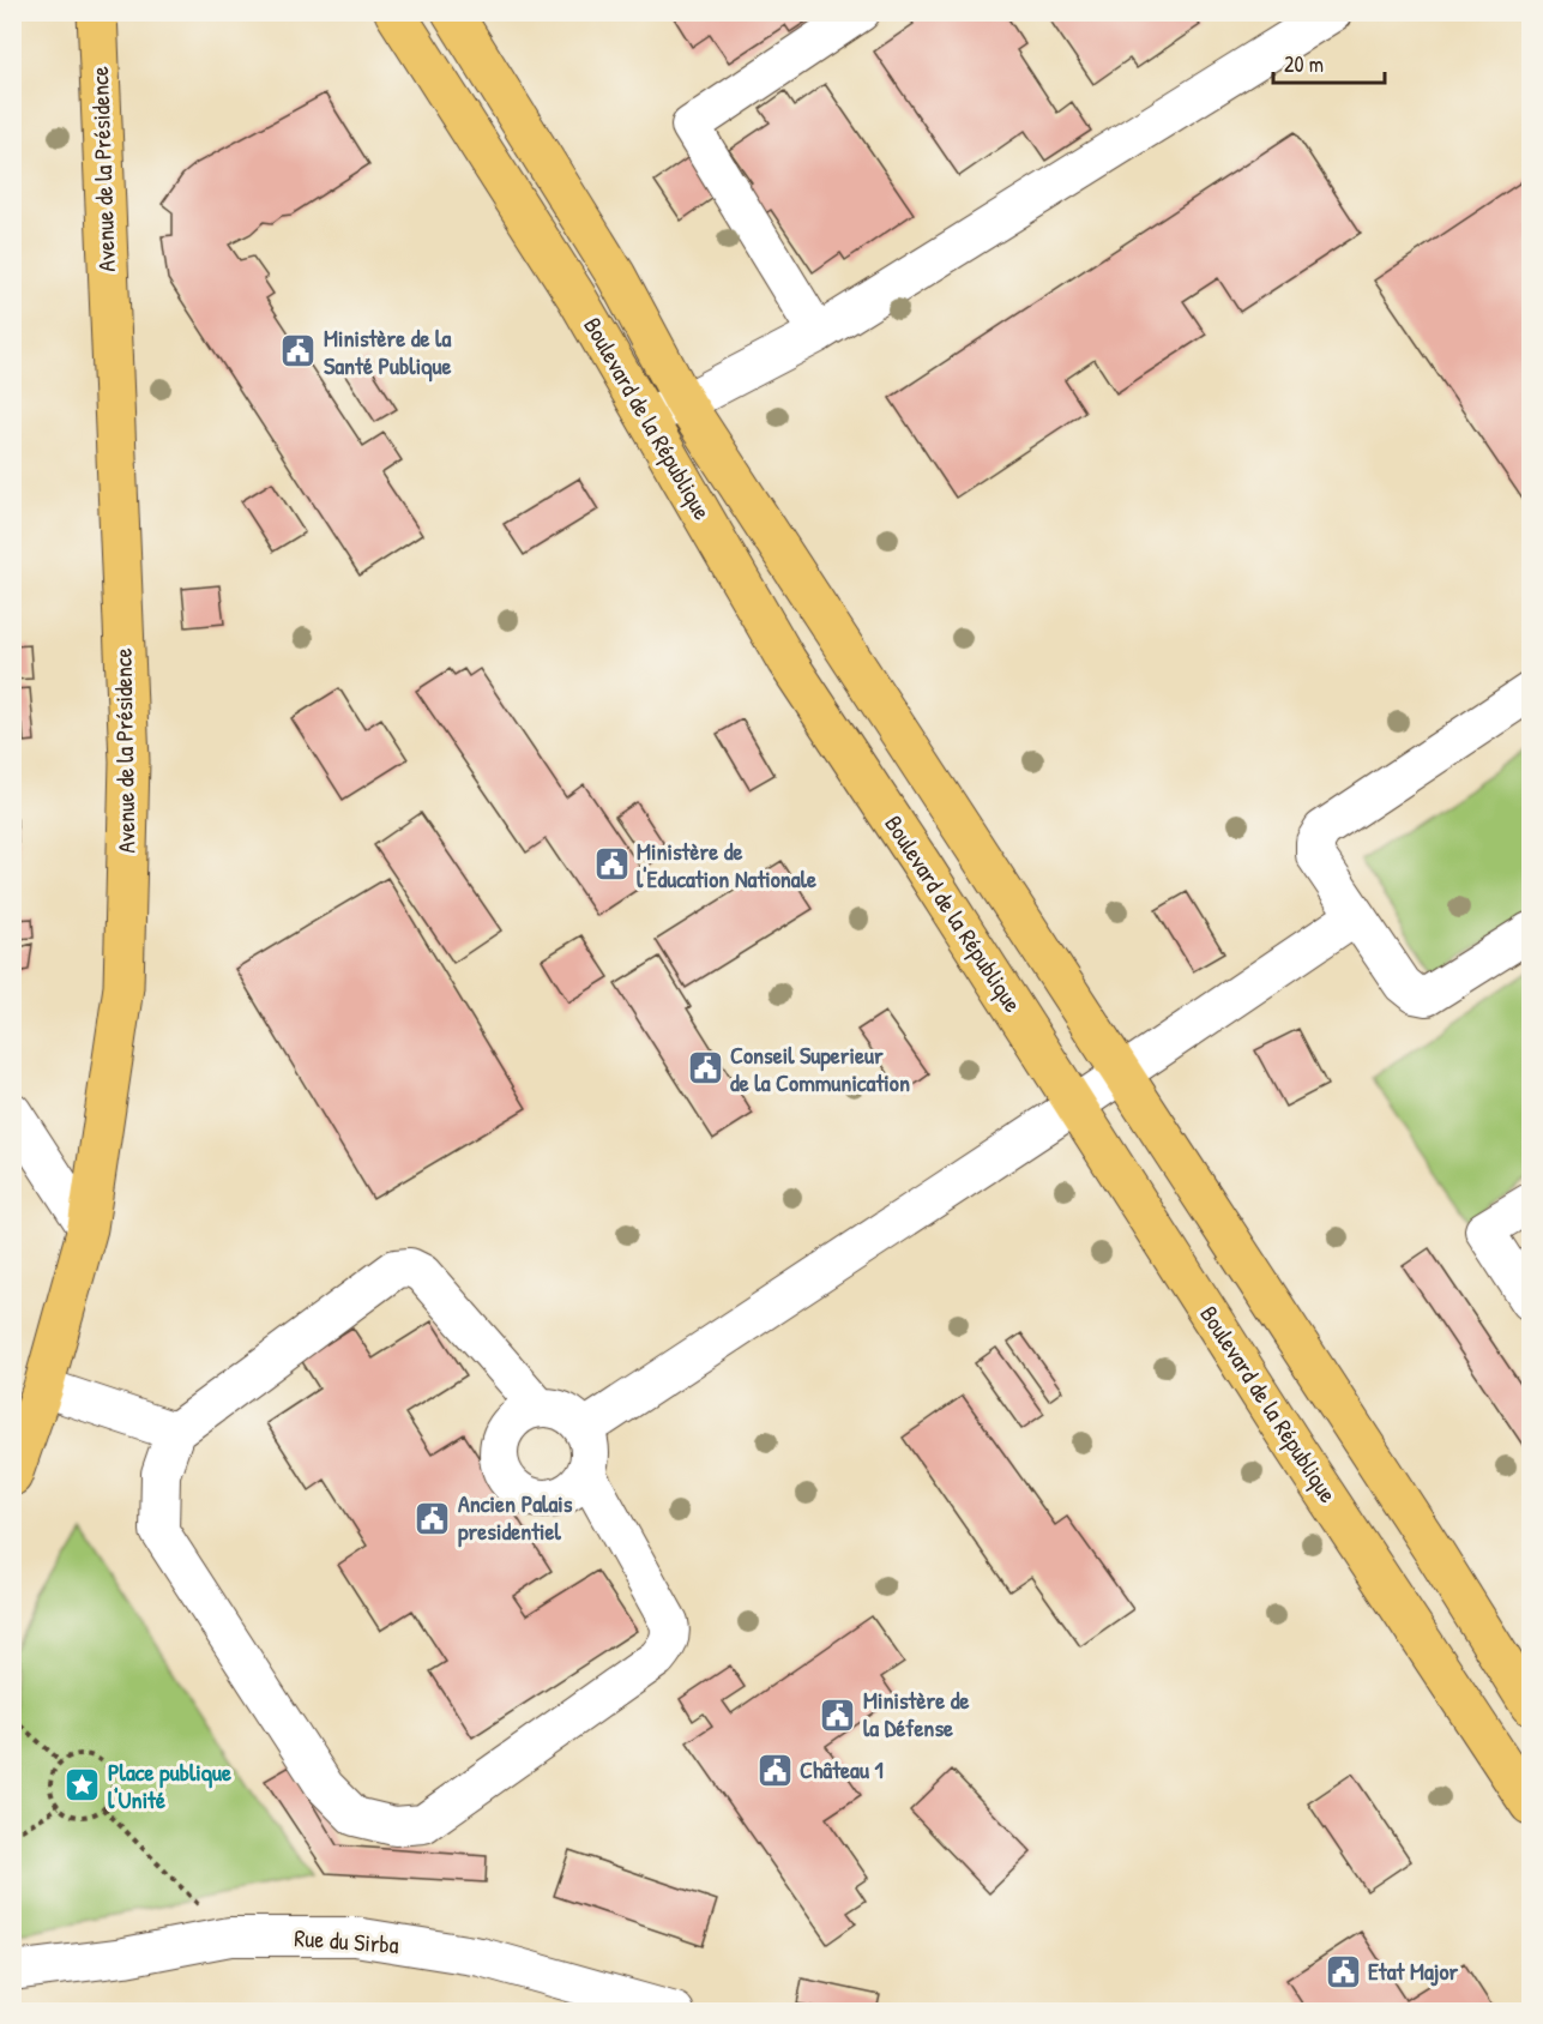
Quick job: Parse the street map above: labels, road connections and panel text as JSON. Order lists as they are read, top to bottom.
{
  "streets": {
    "main road": ["Avenue de la Présidence", "Boulevard de la République"],
    "street": ["Rue du Sirba"]
  },
  "places": {
    "public building": [
      "Ministère de la Santé Publique",
      "Ministère de l'Education Nationale",
      "Conseil Superieur de la Communication",
      "Ancien Palais presidentiel",
      "Ministère de la Défense",
      "Château 1",
      "Etat Major"
    ],
    "place": ["Place publique l'Unité"]
  },
  "scale_bar": "20 m"
}
